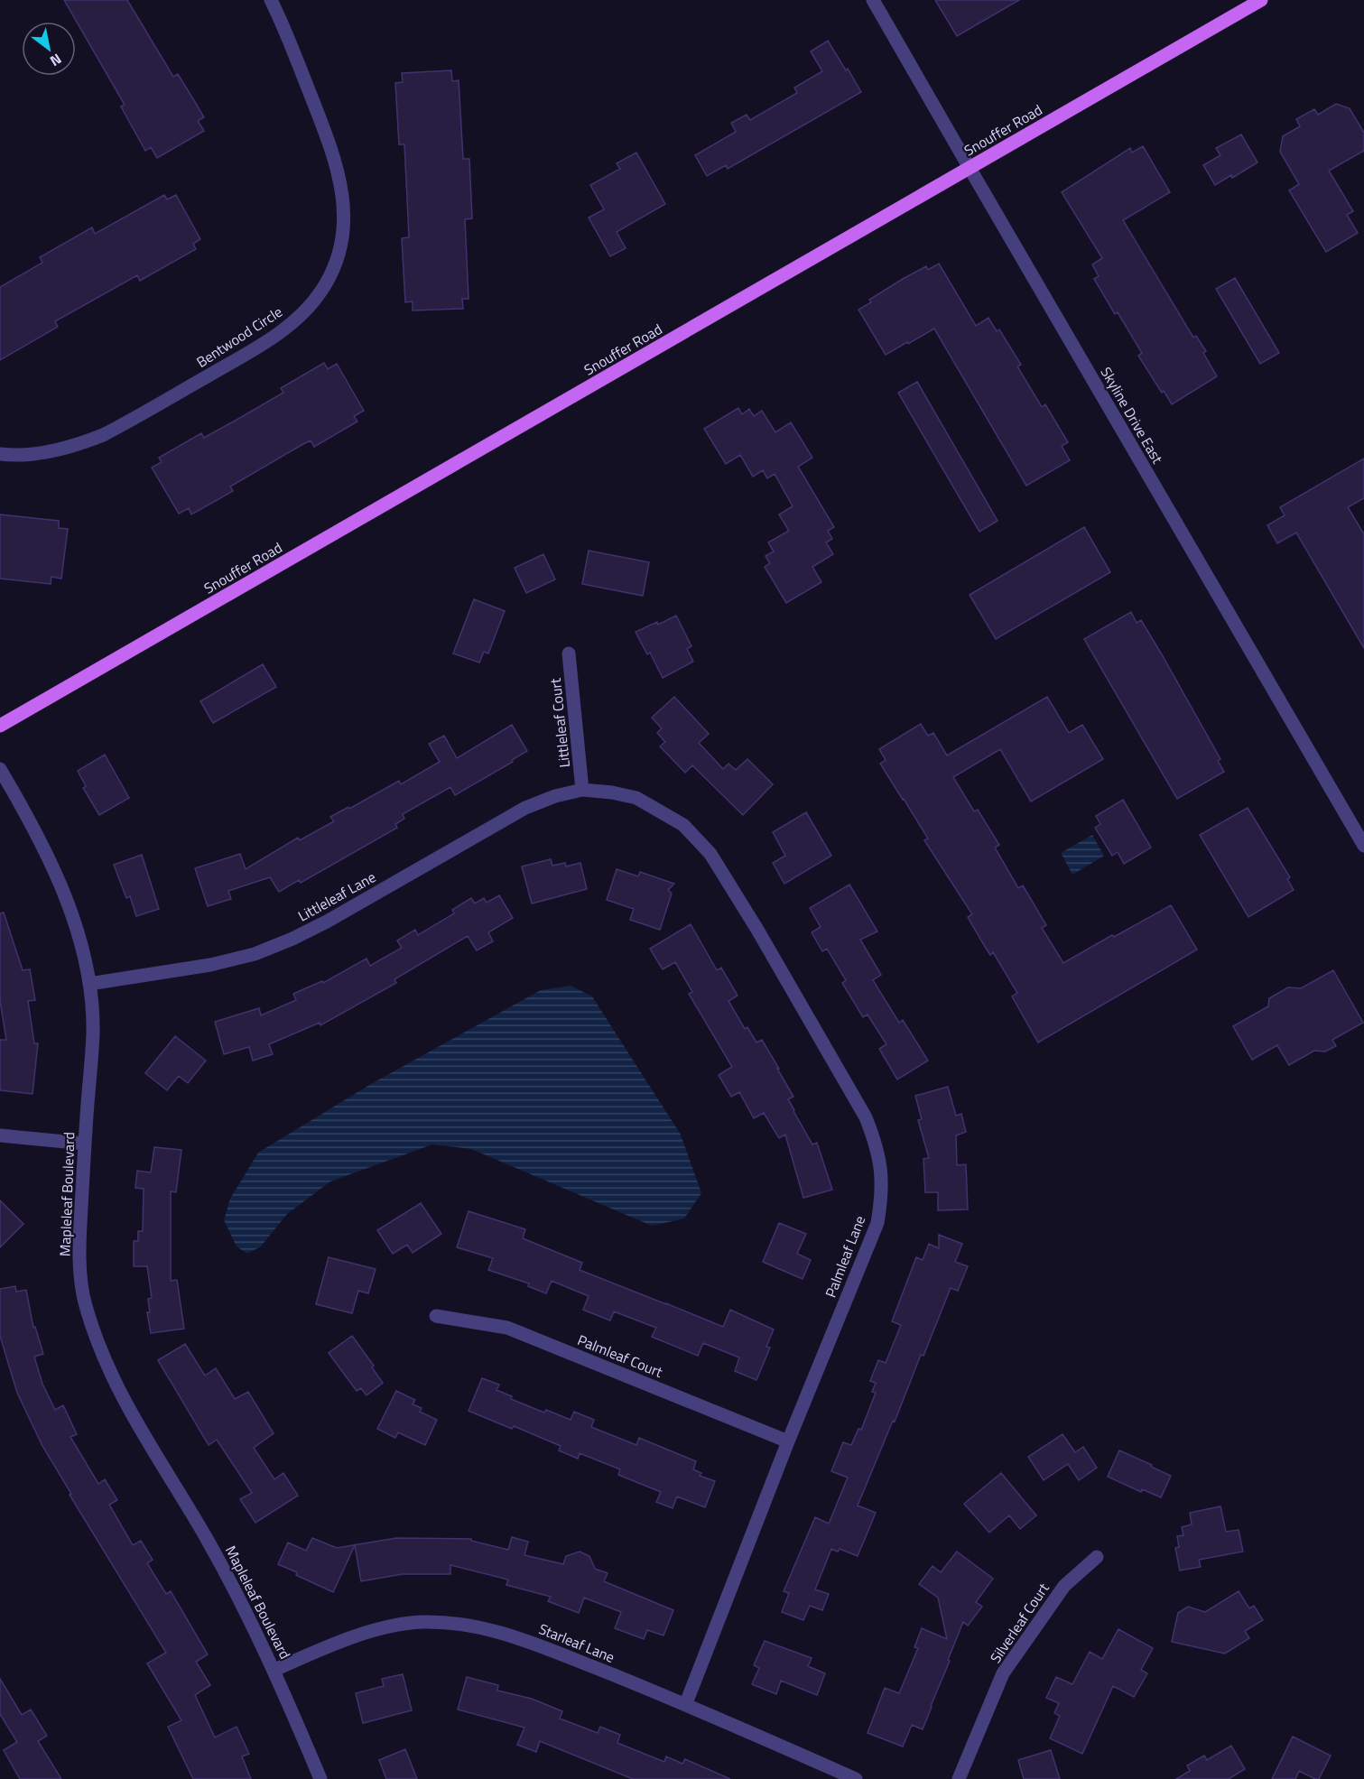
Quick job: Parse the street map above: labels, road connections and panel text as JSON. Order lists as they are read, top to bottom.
{
  "streets": {
    "main road": ["Snouffer Road"],
    "street": [
      "Bentwood Circle",
      "Skyline Drive East",
      "Littleleaf Court",
      "Littleleaf Lane",
      "Mapleleaf Boulevard",
      "Palmleaf Lane",
      "Palmleaf Court",
      "Silverleaf Court",
      "Starleaf Lane"
    ]
  },
  "crossings": [
    ["Snouffer Road", "Skyline Drive East"],
    ["Littleleaf Court", "Littleleaf Lane"],
    ["Littleleaf Court", "Palmleaf Lane"],
    ["Littleleaf Lane", "Mapleleaf Boulevard"],
    ["Littleleaf Lane", "Palmleaf Lane"],
    ["Mapleleaf Boulevard", "Starleaf Lane"],
    ["Palmleaf Lane", "Palmleaf Court"],
    ["Palmleaf Lane", "Starleaf Lane"]
  ],
  "north": "bottom right"
}
